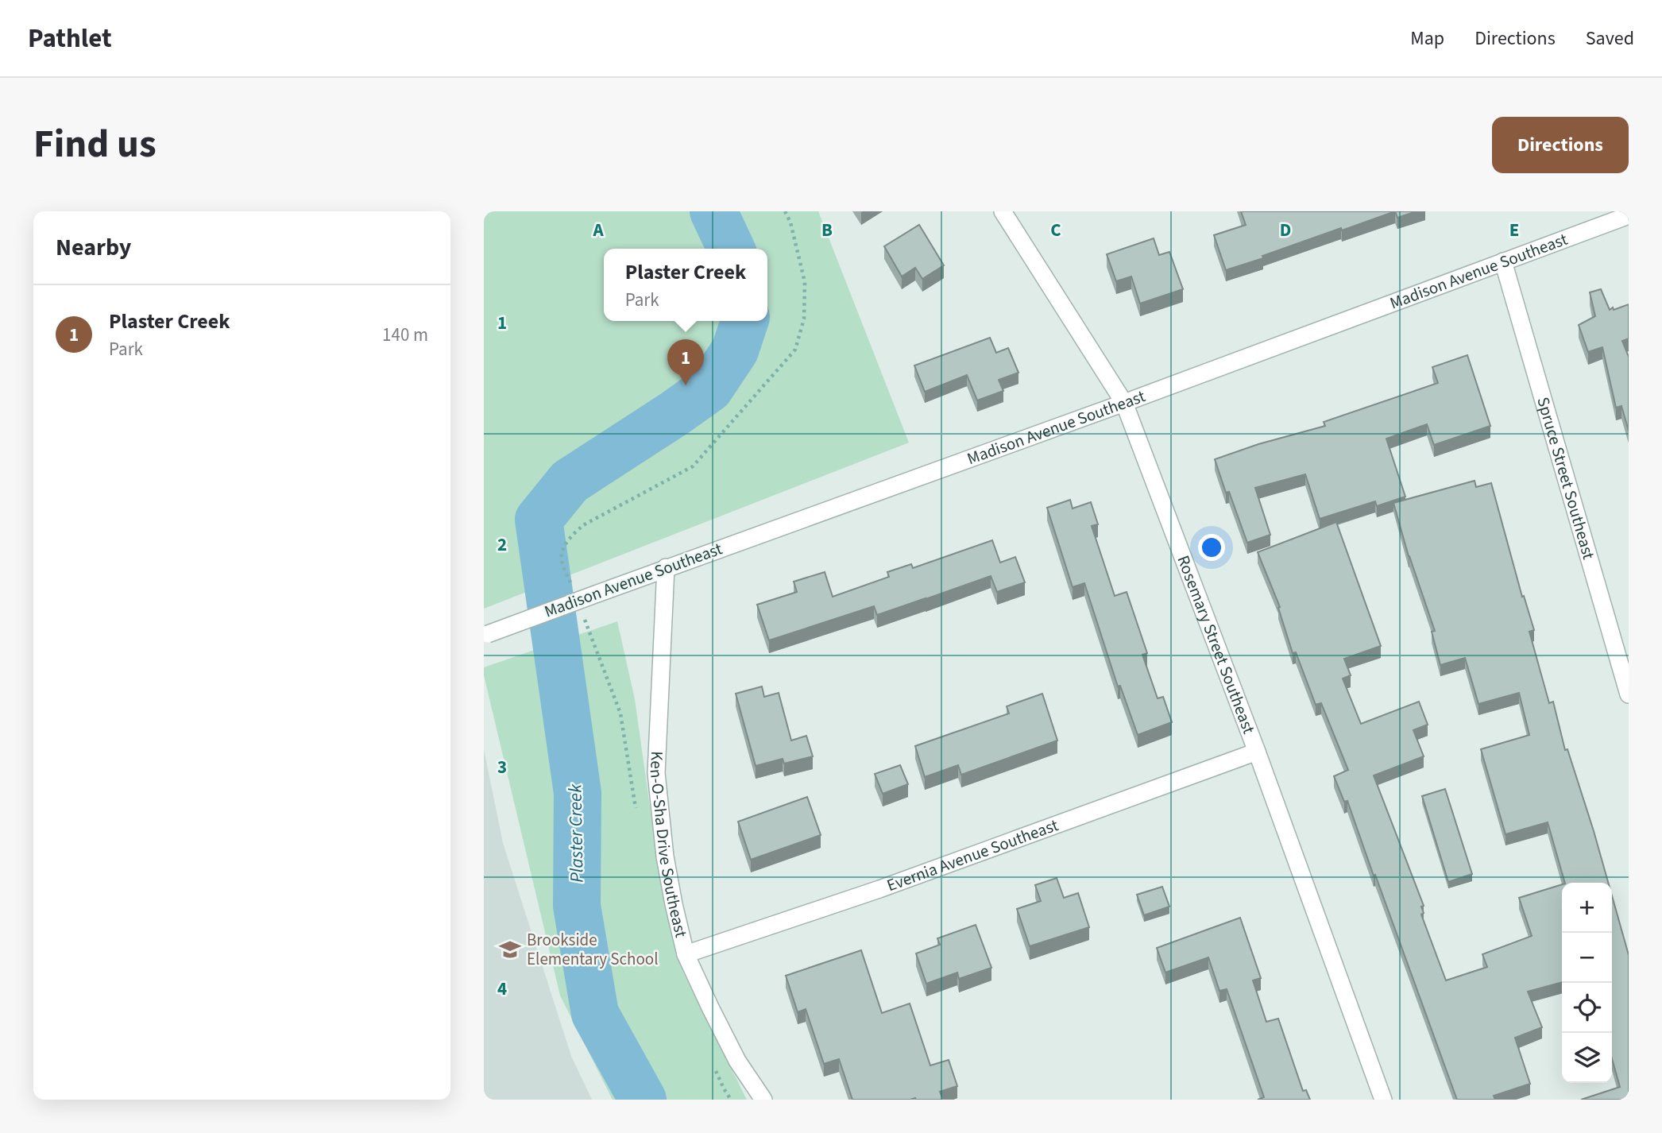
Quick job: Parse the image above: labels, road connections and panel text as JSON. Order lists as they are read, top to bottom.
{
  "streets": {
    "street": [
      "Madison Avenue Southeast",
      "Spruce Street Southeast",
      "Rosemary Street Southeast",
      "Ken-O-Sha Drive Southeast",
      "Evernia Avenue Southeast"
    ]
  },
  "crossings": [
    ["Madison Avenue Southeast", "Spruce Street Southeast"],
    ["Madison Avenue Southeast", "Rosemary Street Southeast"],
    ["Madison Avenue Southeast", "Ken-O-Sha Drive Southeast"],
    ["Rosemary Street Southeast", "Evernia Avenue Southeast"],
    ["Ken-O-Sha Drive Southeast", "Evernia Avenue Southeast"]
  ],
  "water": ["Plaster Creek"],
  "places": {
    "school or university": ["Brookside Elementary School"]
  },
  "page": {
    "header": "Pathlet",
    "nav": ["Map", "Directions", "Saved"],
    "title": "Find us",
    "buttons": "Directions",
    "heading": "Nearby",
    "popup": ["Plaster Creek", "Park"],
    "list": [
      {
        "mark": "1",
        "name": "Plaster Creek",
        "note": "Park",
        "value": "140 m"
      }
    ],
    "pins": "1",
    "map_buttons": ["+", "−"]
  },
  "grid": {
    "columns": [
      "A",
      "B",
      "C",
      "D",
      "E"
    ],
    "rows": [
      "1",
      "2",
      "3",
      "4"
    ]
  }
}
